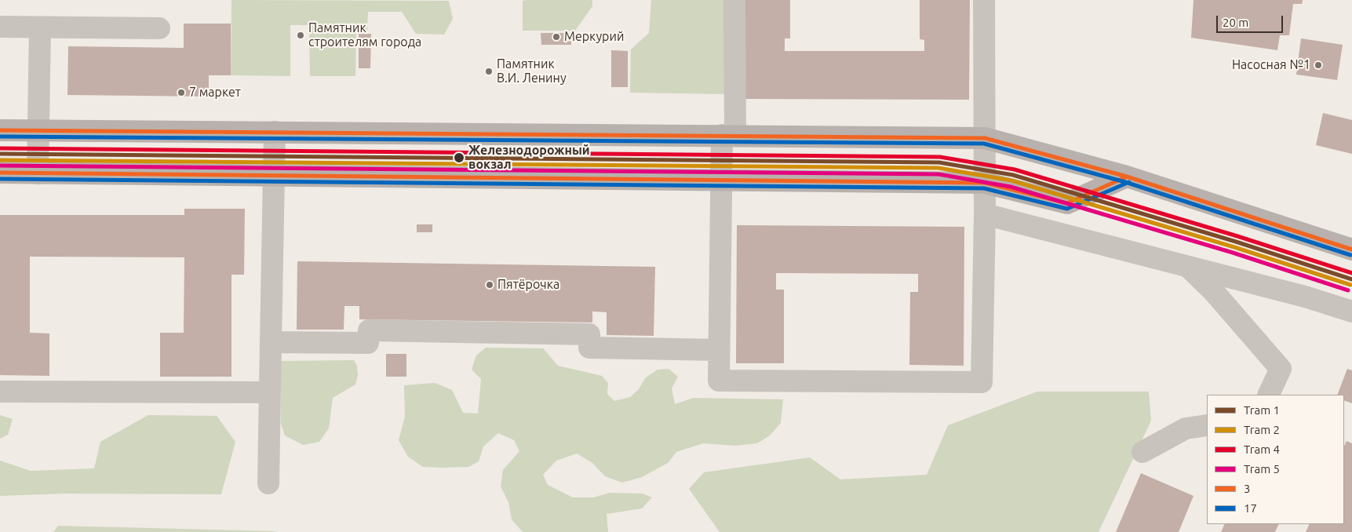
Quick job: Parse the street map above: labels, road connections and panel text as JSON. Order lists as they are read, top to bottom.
{
  "places": [
    "Памятник строителям города",
    "Меркурий",
    "Насосная №1",
    "Памятник В.И. Ленину",
    "7 маркет",
    "Железнодорожный вокзал",
    "Пятёрочка"
  ],
  "lines": [
    "transit line 3",
    "transit line 17",
    "tram line 4",
    "tram line 1",
    "tram line 2",
    "tram line 5"
  ],
  "legend": [
    "Tram 1",
    "Tram 2",
    "Tram 4",
    "Tram 5",
    "3",
    "17"
  ],
  "scale_bar": "20 m"
}
